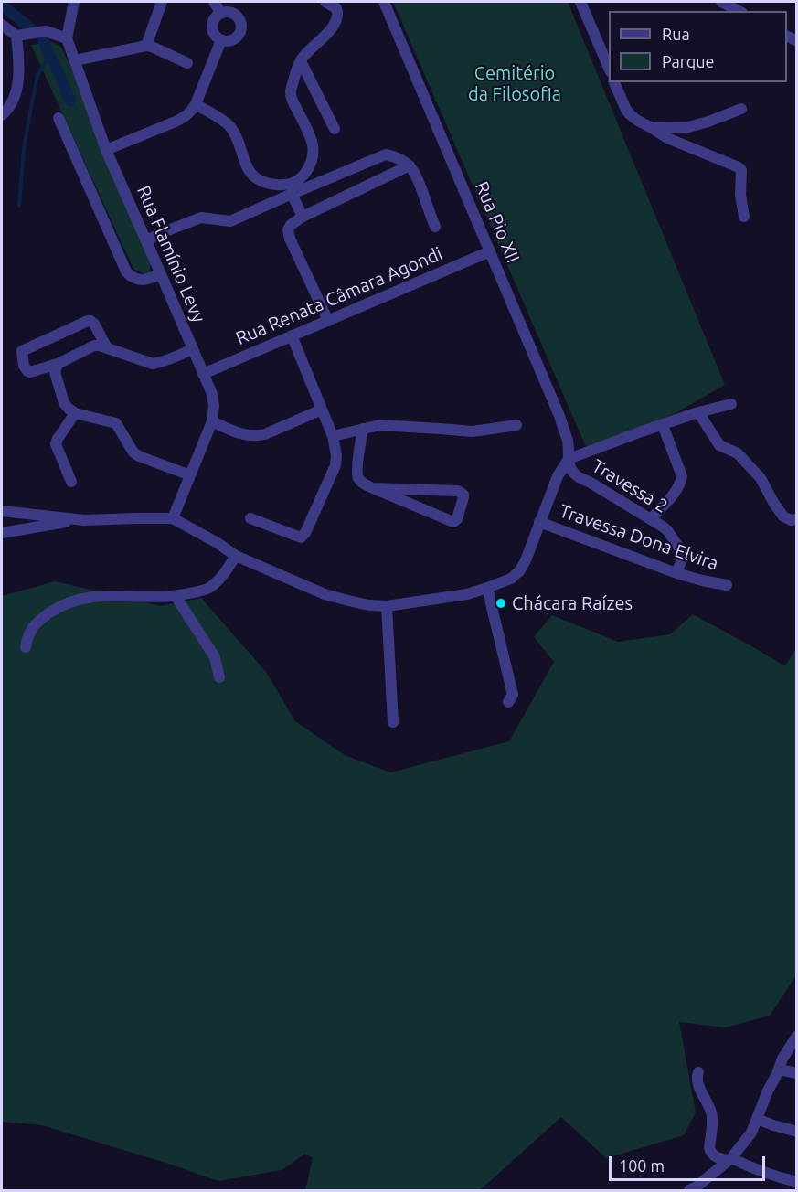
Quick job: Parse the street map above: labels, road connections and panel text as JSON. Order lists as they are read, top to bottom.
{
  "streets": {
    "street": [
      "Rua Pio XII",
      "Rua Flamínio Levy",
      "Rua Renata Câmara Agondi",
      "Travessa 2",
      "Travessa Dona Elvira"
    ]
  },
  "crossings": [
    ["Rua Pio XII", "Rua Renata Câmara Agondi"],
    ["Rua Pio XII", "Travessa 2"],
    ["Rua Flamínio Levy", "Rua Renata Câmara Agondi"],
    ["Travessa 2", "Travessa Dona Elvira"]
  ],
  "parks": ["Cemitério da Filosofia"],
  "places": ["Chácara Raízes"],
  "legend": ["Rua", "Parque"],
  "scale_bar": "100 m"
}
